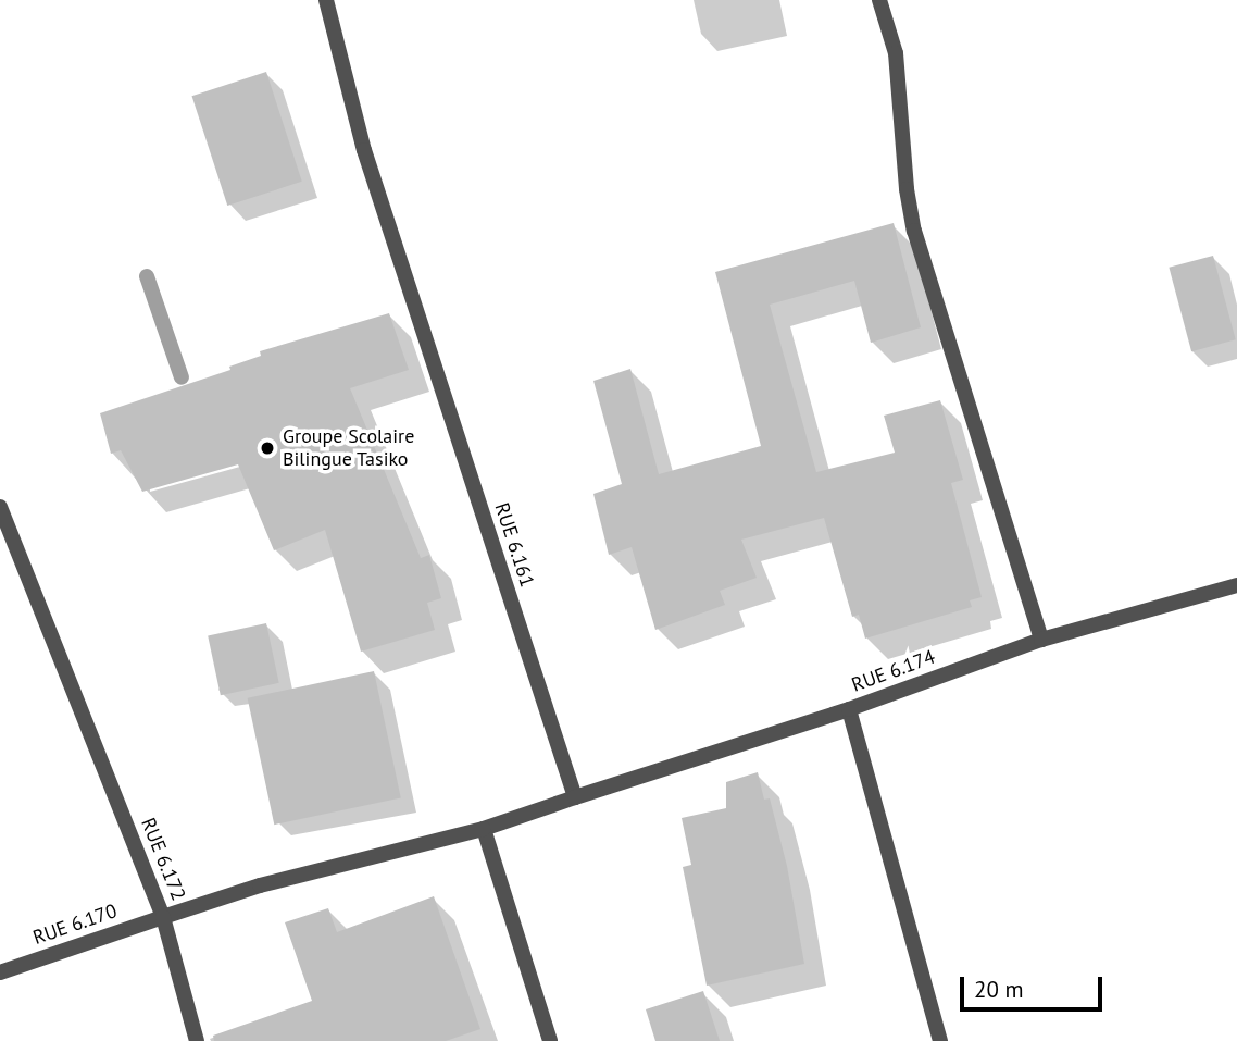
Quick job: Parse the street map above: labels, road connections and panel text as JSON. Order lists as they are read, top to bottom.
{
  "streets": {
    "street": [
      "RUE 6.161",
      "RUE 6.174",
      "RUE 6.172",
      "RUE 6.170"
    ]
  },
  "crossings": [
    ["RUE 6.172", "RUE 6.170"]
  ],
  "places": ["Groupe Scolaire Bilingue Tasiko"],
  "scale_bar": "20 m"
}
